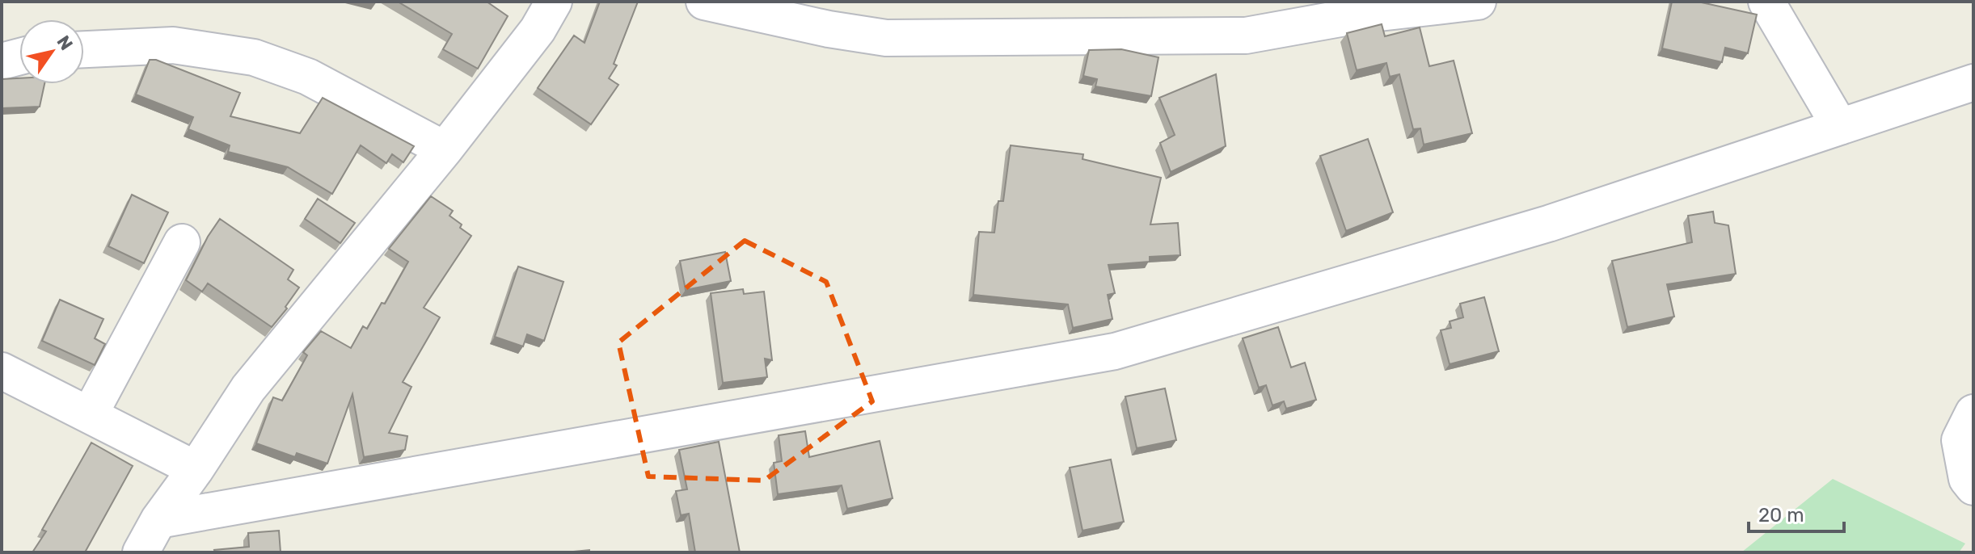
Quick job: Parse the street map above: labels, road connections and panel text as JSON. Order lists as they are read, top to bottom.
{
  "scale_bar": "20 m",
  "north": "top right"
}
